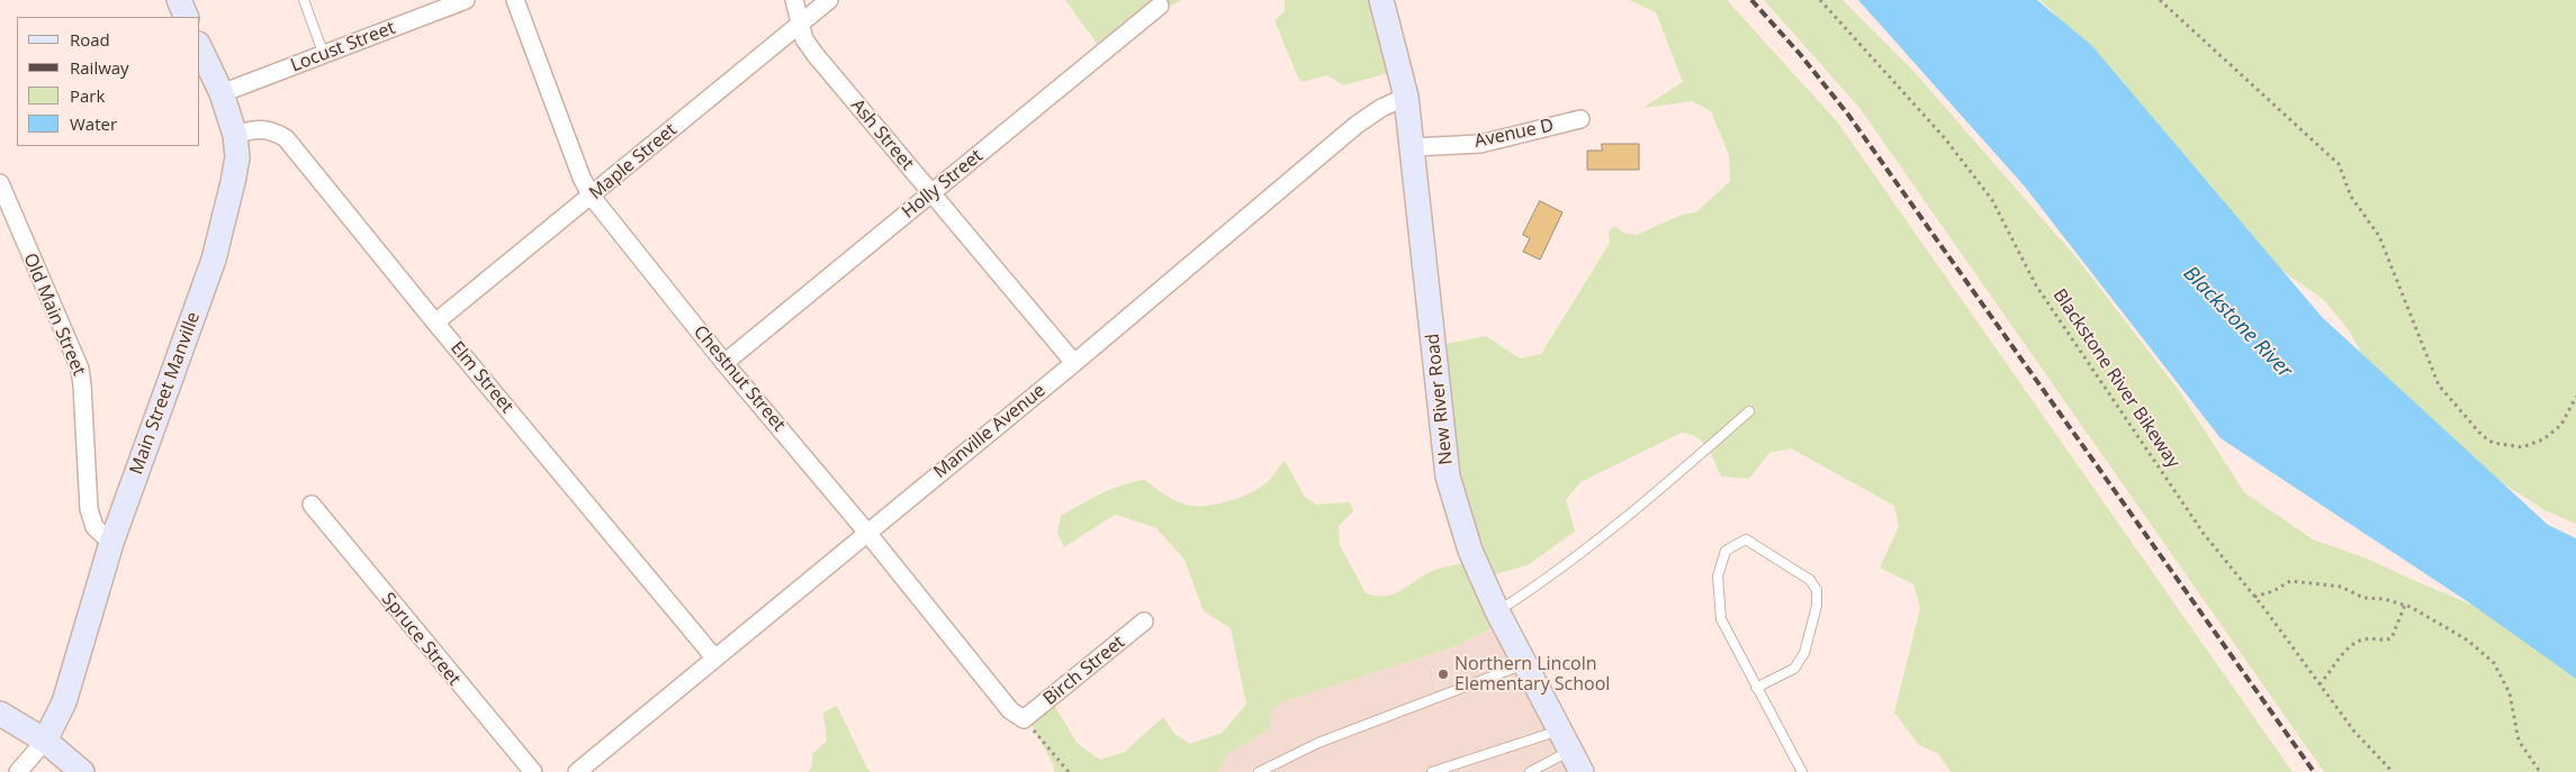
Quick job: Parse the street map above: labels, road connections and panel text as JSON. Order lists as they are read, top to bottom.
{
  "streets": {
    "main road": ["Main Street Manville", "New River Road"],
    "street": [
      "Locust Street",
      "Avenue D",
      "Ash Street",
      "Maple Street",
      "Holly Street",
      "Old Main Street",
      "Elm Street",
      "Chestnut Street",
      "Manville Avenue",
      "Spruce Street",
      "Birch Street"
    ],
    "path": ["Blackstone River Bikeway"]
  },
  "crossings": [
    ["Locust Street", "Main Street Manville"],
    ["Avenue D", "New River Road"],
    ["Ash Street", "Maple Street"],
    ["Ash Street", "Holly Street"],
    ["Ash Street", "Manville Avenue"],
    ["Maple Street", "Elm Street"],
    ["Maple Street", "Chestnut Street"],
    ["Holly Street", "Chestnut Street"],
    ["Old Main Street", "Main Street Manville"],
    ["Elm Street", "Main Street Manville"],
    ["Elm Street", "Manville Avenue"],
    ["Chestnut Street", "Manville Avenue"],
    ["Chestnut Street", "Birch Street"],
    ["New River Road", "Manville Avenue"]
  ],
  "water": ["Blackstone River"],
  "places": ["Northern Lincoln Elementary School"],
  "legend": [
    "Road",
    "Railway",
    "Park",
    "Water"
  ]
}
